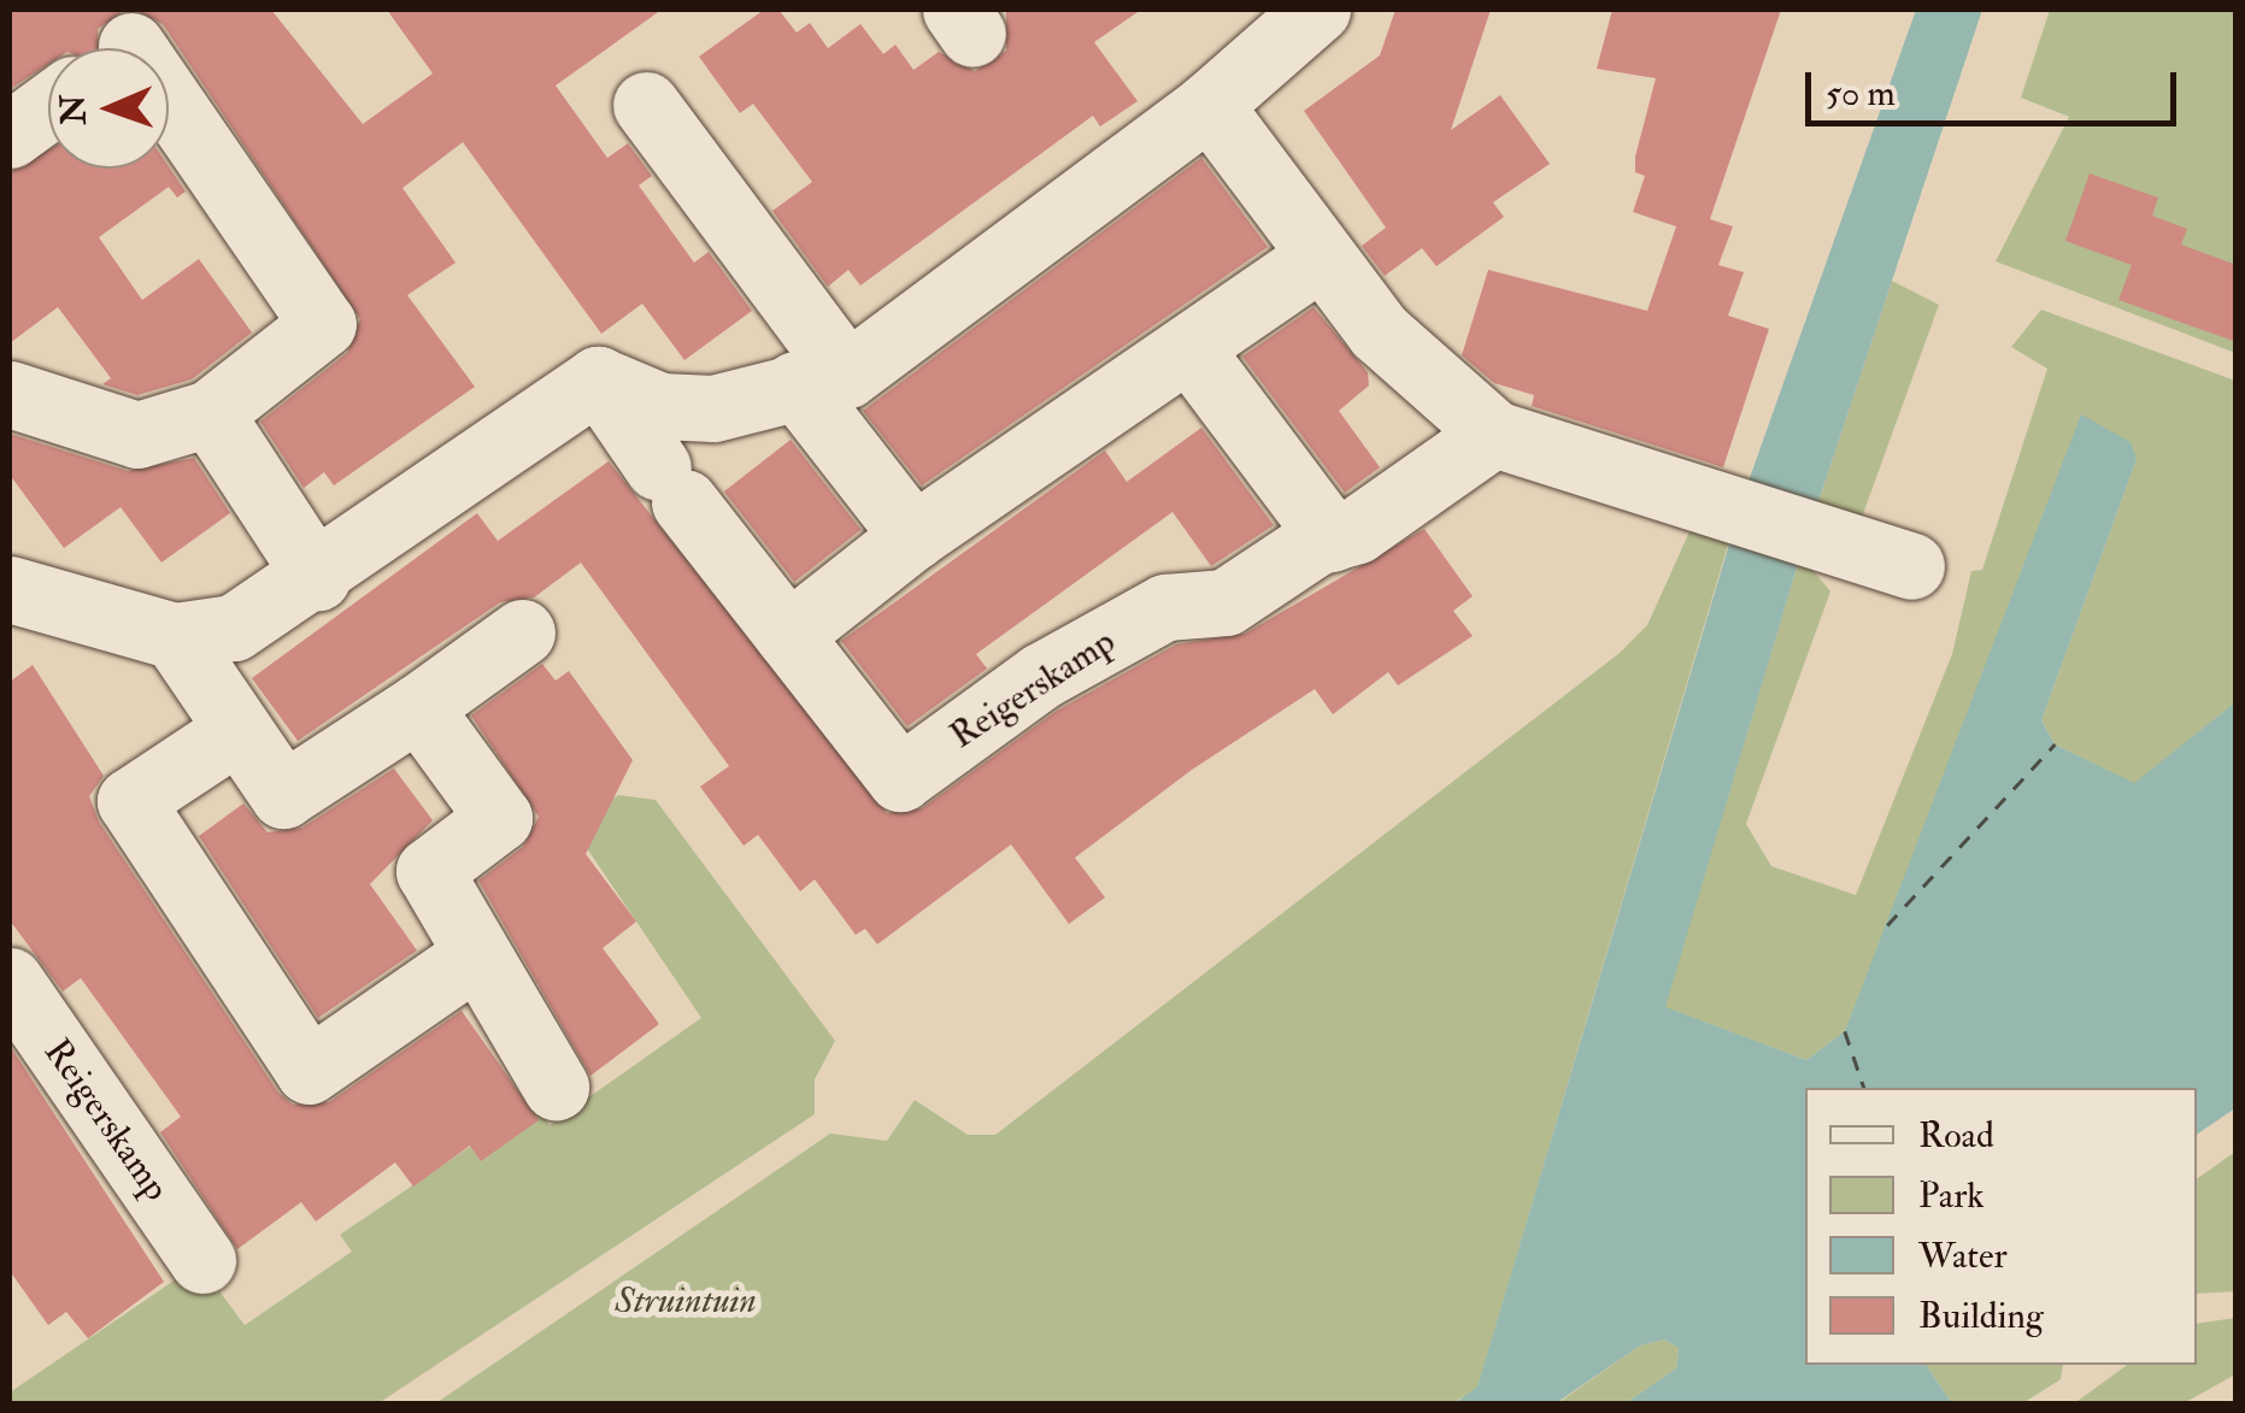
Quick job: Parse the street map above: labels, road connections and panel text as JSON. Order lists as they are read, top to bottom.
{
  "streets": {
    "street": ["Reigerskamp"]
  },
  "parks": ["Struintuin"],
  "legend": [
    "Road",
    "Park",
    "Water",
    "Building"
  ],
  "scale_bar": "50 m",
  "north": "left"
}
